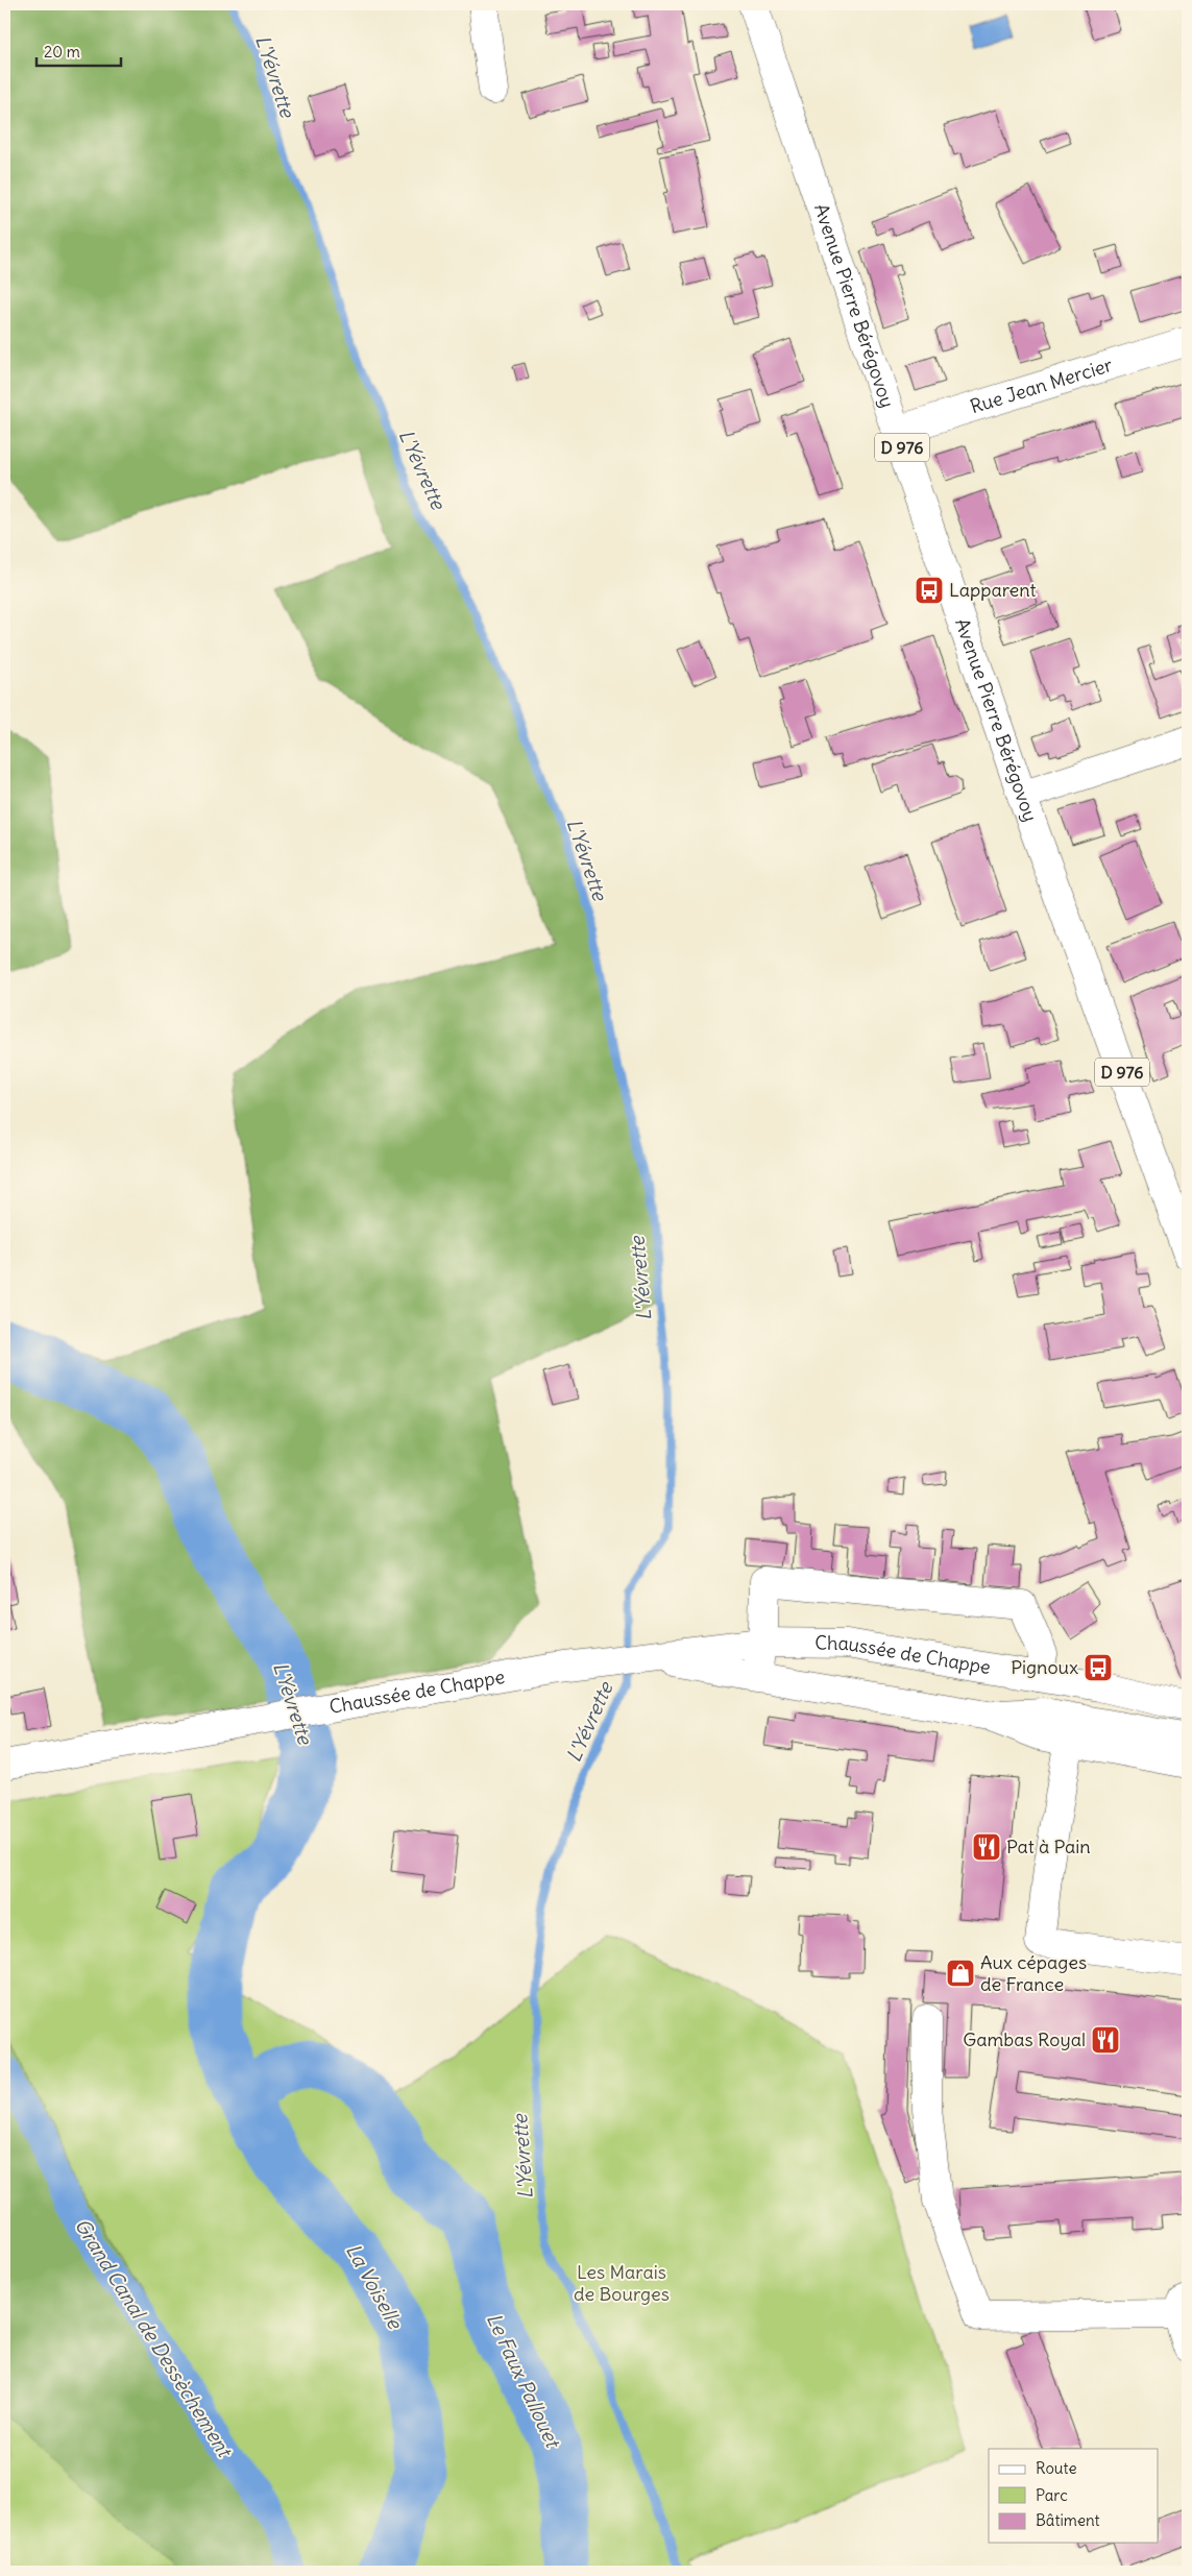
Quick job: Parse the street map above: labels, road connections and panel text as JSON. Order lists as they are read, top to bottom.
{
  "streets": {
    "main road": [
      "Avenue Pierre Bérégovoy",
      "Rue Jean Mercier",
      "D 976",
      "Chaussée de Chappe"
    ]
  },
  "crossings": [
    ["Avenue Pierre Bérégovoy", "Rue Jean Mercier"]
  ],
  "water": [
    "L'Yévrette",
    "L'Yèvrette",
    "La Voiselle",
    "Grand Canal de Dessèchement",
    "Le Faux Pallouet"
  ],
  "parks": ["Les Marais de Bourges"],
  "places": {
    "bus stop": ["Lapparent", "Pignoux"],
    "restaurant": ["Pat à Pain", "Gambas Royal"],
    "shop": ["Aux cépages de France"]
  },
  "legend": ["Route", "Parc", "Bâtiment"],
  "scale_bar": "20 m"
}
